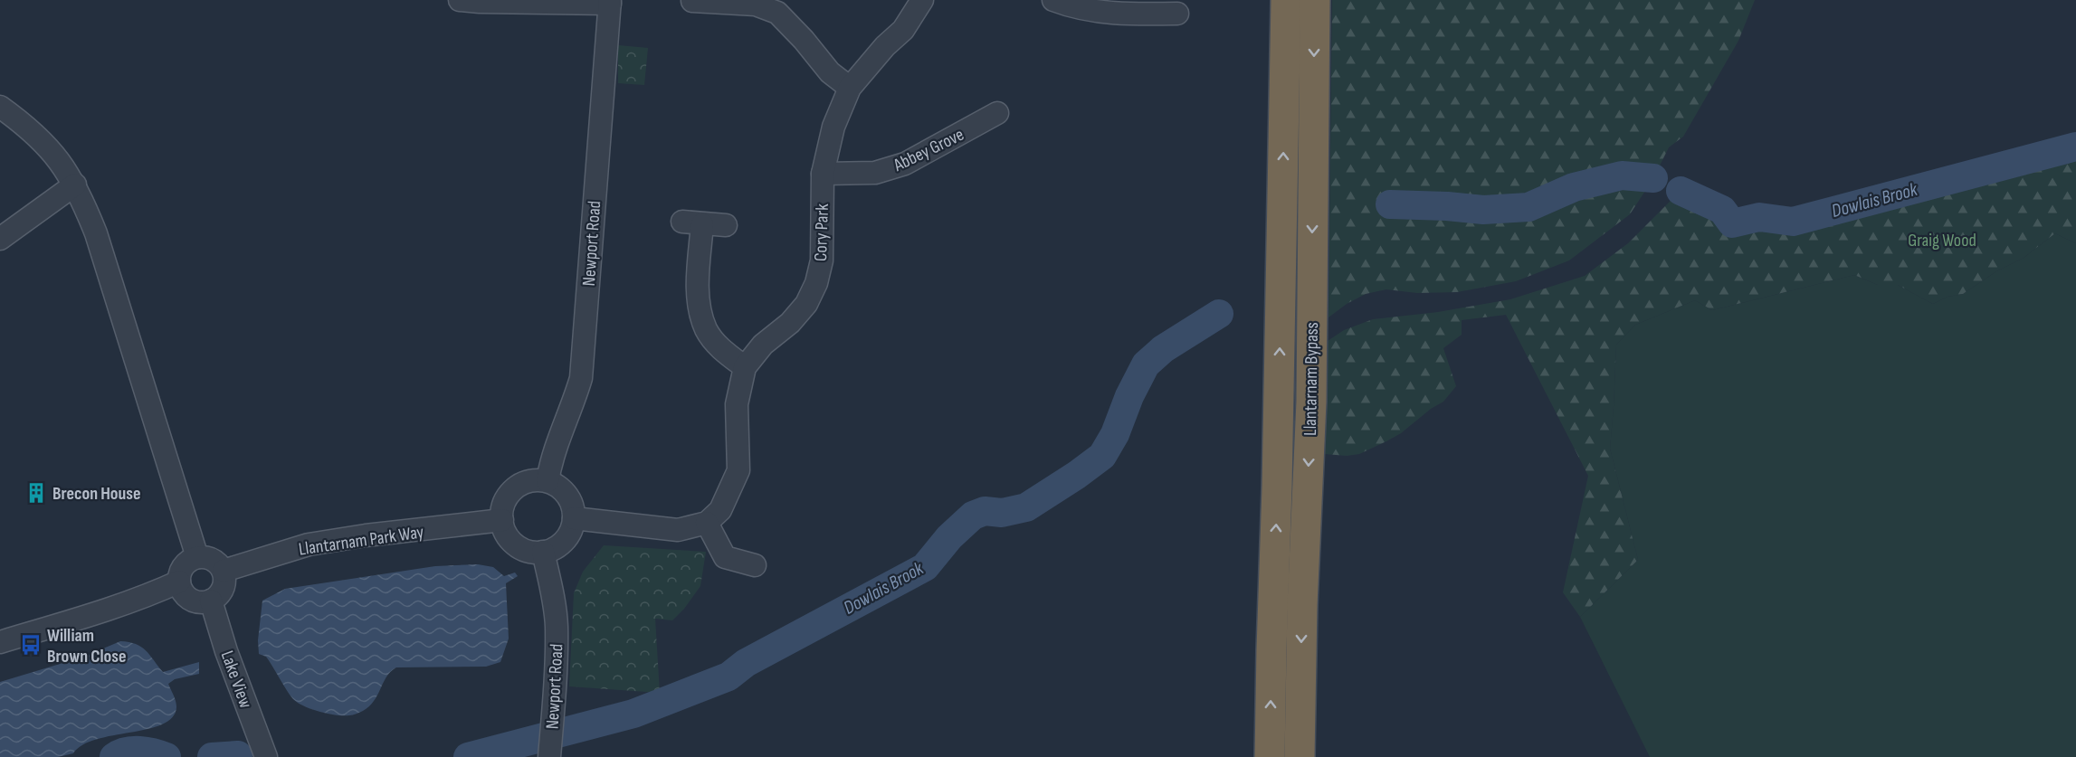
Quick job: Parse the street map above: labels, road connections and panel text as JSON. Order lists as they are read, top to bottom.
{
  "streets": {
    "highway": ["Llantarnam Bypass"],
    "street": [
      "Abbey Grove",
      "Cory Park",
      "Newport Road",
      "Llantarnam Park Way",
      "Lake View"
    ]
  },
  "crossings": [
    ["Abbey Grove", "Cory Park"],
    ["Newport Road", "Llantarnam Park Way"],
    ["Llantarnam Park Way", "Lake View"]
  ],
  "water": ["Dowlais Brook"],
  "parks": ["Graig Wood"],
  "places": {
    "building": ["Brecon House"],
    "bus stop": ["William Brown Close"]
  }
}
